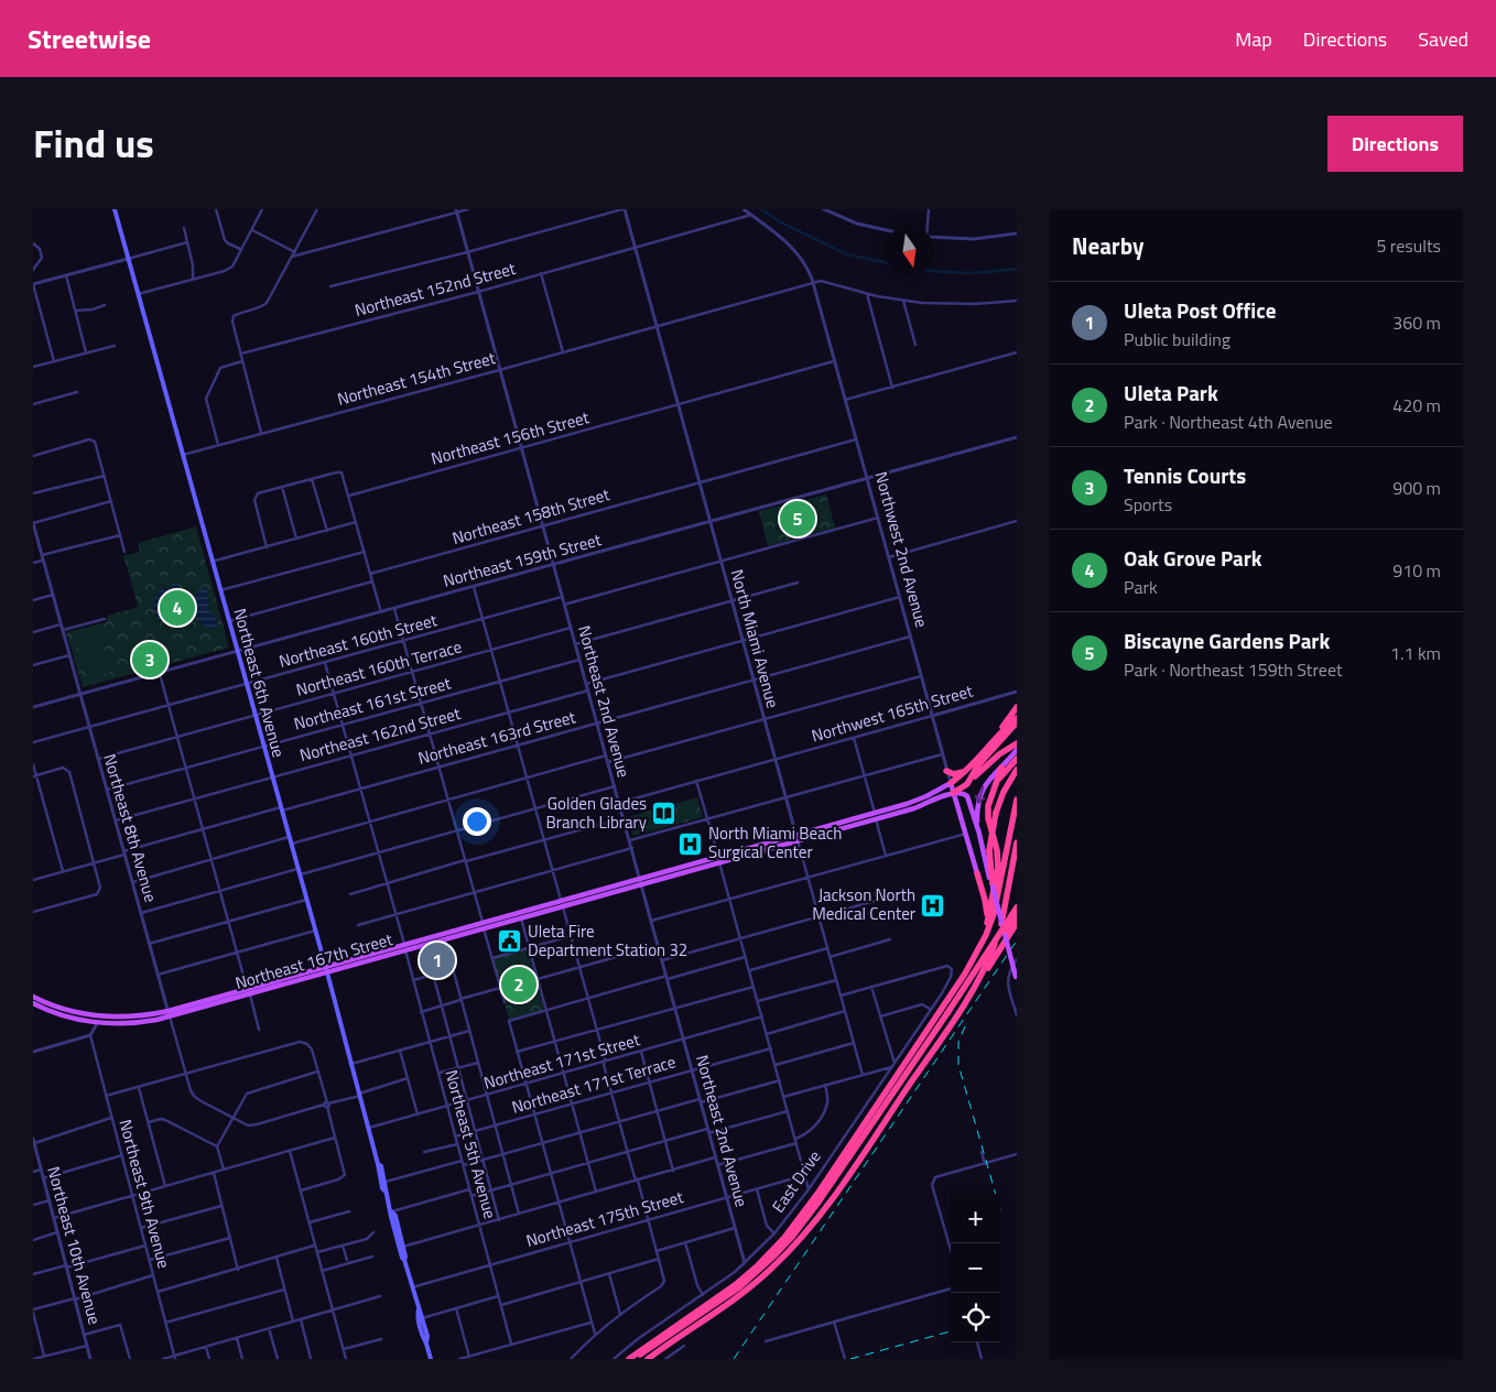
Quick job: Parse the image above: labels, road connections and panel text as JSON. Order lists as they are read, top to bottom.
{
  "streets": {
    "main road": ["Northwest 2nd Avenue", "Northeast 6th Avenue", "Northeast 167th Street"],
    "street": [
      "Northeast 152nd Street",
      "Northeast 154th Street",
      "Northeast 156th Street",
      "Northeast 158th Street",
      "Northeast 159th Street",
      "North Miami Avenue",
      "Northeast 160th Street",
      "Northeast 160th Terrace",
      "Northeast 2nd Avenue",
      "Northeast 161st Street",
      "Northwest 165th Street",
      "Northeast 162nd Street",
      "Northeast 163rd Street",
      "Northeast 8th Avenue",
      "Northeast 171st Street",
      "Northeast 171st Terrace",
      "Northeast 5th Avenue",
      "East Drive",
      "Northeast 9th Avenue",
      "Northeast 175th Street",
      "Northeast 10th Avenue"
    ]
  },
  "crossings": [
    ["Northeast 152nd Street", "Northwest 2nd Avenue"],
    ["Northeast 152nd Street", "North Miami Avenue"],
    ["Northeast 152nd Street", "Northeast 2nd Avenue"],
    ["Northeast 154th Street", "Northwest 2nd Avenue"],
    ["Northeast 154th Street", "North Miami Avenue"],
    ["Northeast 154th Street", "Northeast 6th Avenue"],
    ["Northeast 154th Street", "Northeast 2nd Avenue"],
    ["Northeast 156th Street", "Northwest 2nd Avenue"],
    ["Northeast 156th Street", "North Miami Avenue"],
    ["Northeast 156th Street", "Northeast 2nd Avenue"],
    ["Northeast 158th Street", "Northwest 2nd Avenue"],
    ["Northeast 158th Street", "North Miami Avenue"],
    ["Northeast 158th Street", "Northeast 2nd Avenue"],
    ["Northwest 2nd Avenue", "Northeast 159th Street"],
    ["Northwest 2nd Avenue", "Northwest 165th Street"],
    ["Northwest 2nd Avenue", "Northeast 163rd Street"],
    ["Northeast 159th Street", "North Miami Avenue"],
    ["Northeast 159th Street", "Northeast 6th Avenue"],
    ["Northeast 159th Street", "Northeast 2nd Avenue"],
    ["Northeast 159th Street", "Northeast 8th Avenue"],
    ["North Miami Avenue", "Northwest 165th Street"],
    ["North Miami Avenue", "Northeast 163rd Street"],
    ["North Miami Avenue", "Northeast 167th Street"],
    ["Northeast 160th Street", "Northeast 6th Avenue"],
    ["Northeast 160th Street", "Northeast 2nd Avenue"],
    ["Northeast 160th Street", "Northeast 8th Avenue"],
    ["Northeast 160th Street", "Northeast 5th Avenue"],
    ["Northeast 160th Terrace", "Northeast 6th Avenue"],
    ["Northeast 160th Terrace", "Northeast 2nd Avenue"],
    ["Northeast 160th Terrace", "Northeast 8th Avenue"],
    ["Northeast 160th Terrace", "Northeast 5th Avenue"],
    ["Northeast 6th Avenue", "Northeast 161st Street"],
    ["Northeast 6th Avenue", "Northeast 162nd Street"],
    ["Northeast 6th Avenue", "Northeast 163rd Street"],
    ["Northeast 6th Avenue", "Northeast 8th Avenue"],
    ["Northeast 6th Avenue", "Northeast 167th Street"],
    ["Northeast 6th Avenue", "Northeast 171st Street"],
    ["Northeast 6th Avenue", "Northeast 175th Street"],
    ["Northeast 2nd Avenue", "Northeast 161st Street"],
    ["Northeast 2nd Avenue", "Northwest 165th Street"],
    ["Northeast 2nd Avenue", "Northeast 162nd Street"],
    ["Northeast 2nd Avenue", "Northeast 163rd Street"],
    ["Northeast 2nd Avenue", "Northeast 167th Street"],
    ["Northeast 2nd Avenue", "Northeast 171st Street"],
    ["Northeast 2nd Avenue", "Northeast 171st Terrace"],
    ["Northeast 2nd Avenue", "East Drive"],
    ["Northeast 2nd Avenue", "Northeast 175th Street"],
    ["Northeast 161st Street", "Northeast 8th Avenue"],
    ["Northeast 161st Street", "Northeast 5th Avenue"],
    ["Northeast 162nd Street", "Northeast 8th Avenue"],
    ["Northeast 162nd Street", "Northeast 5th Avenue"],
    ["Northeast 163rd Street", "Northeast 8th Avenue"],
    ["Northeast 163rd Street", "Northeast 5th Avenue"],
    ["Northeast 8th Avenue", "Northeast 167th Street"],
    ["Northeast 167th Street", "Northeast 5th Avenue"],
    ["Northeast 171st Street", "Northeast 5th Avenue"],
    ["Northeast 171st Terrace", "Northeast 5th Avenue"],
    ["Northeast 5th Avenue", "Northeast 175th Street"]
  ],
  "places": {
    "library": ["Golden Glades Branch Library"],
    "hospital": ["North Miami Beach Surgical Center", "Jackson North Medical Center"],
    "public building": ["Uleta Fire Department Station 32"]
  },
  "north": "bottom",
  "page": {
    "header": "Streetwise",
    "nav": ["Map", "Directions", "Saved"],
    "title": "Find us",
    "buttons": "Directions",
    "heading": ["Nearby", "5 results"],
    "list": [
      {
        "mark": "1",
        "name": "Uleta Post Office",
        "note": "Public building",
        "value": "360 m"
      },
      {
        "mark": "2",
        "name": "Uleta Park",
        "note": "Park · Northeast 4th Avenue",
        "value": "420 m"
      },
      {
        "mark": "3",
        "name": "Tennis Courts",
        "note": "Sports",
        "value": "900 m"
      },
      {
        "mark": "4",
        "name": "Oak Grove Park",
        "note": "Park",
        "value": "910 m"
      },
      {
        "mark": "5",
        "name": "Biscayne Gardens Park",
        "note": "Park · Northeast 159th Street",
        "value": "1.1 km"
      }
    ],
    "pins": [
      "5",
      "4",
      "3",
      "1",
      "2"
    ],
    "map_buttons": ["+", "−"]
  }
}
